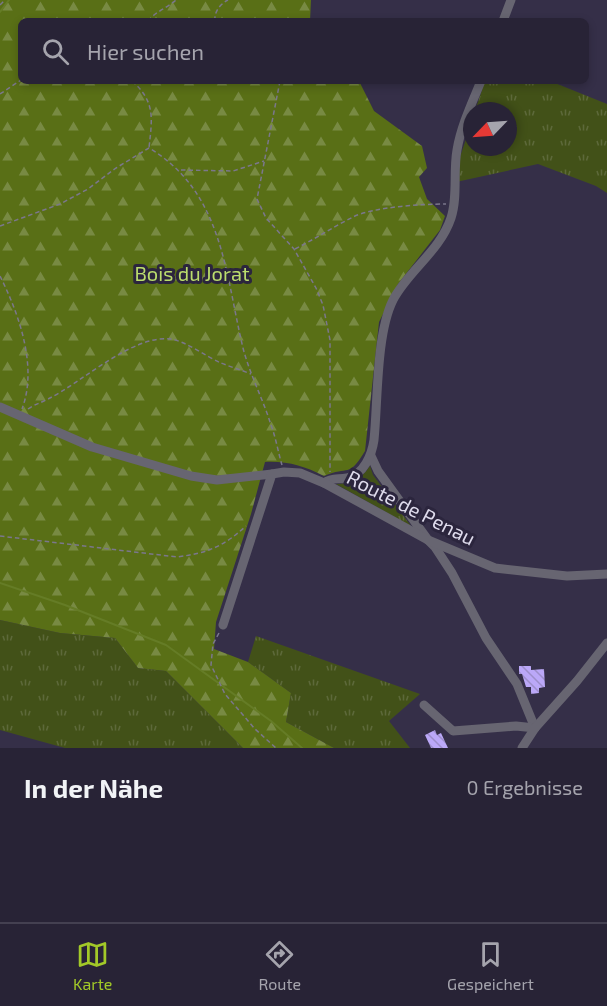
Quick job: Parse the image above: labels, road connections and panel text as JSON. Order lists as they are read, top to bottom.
{
  "streets": {
    "street": ["Route de Penau"]
  },
  "parks": ["Bois du Jorat"],
  "north": "bottom left",
  "page": {
    "search": "Hier suchen",
    "heading": ["In der Nähe", "0 Ergebnisse"],
    "nav": ["Karte", "Route", "Gespeichert"]
  }
}
